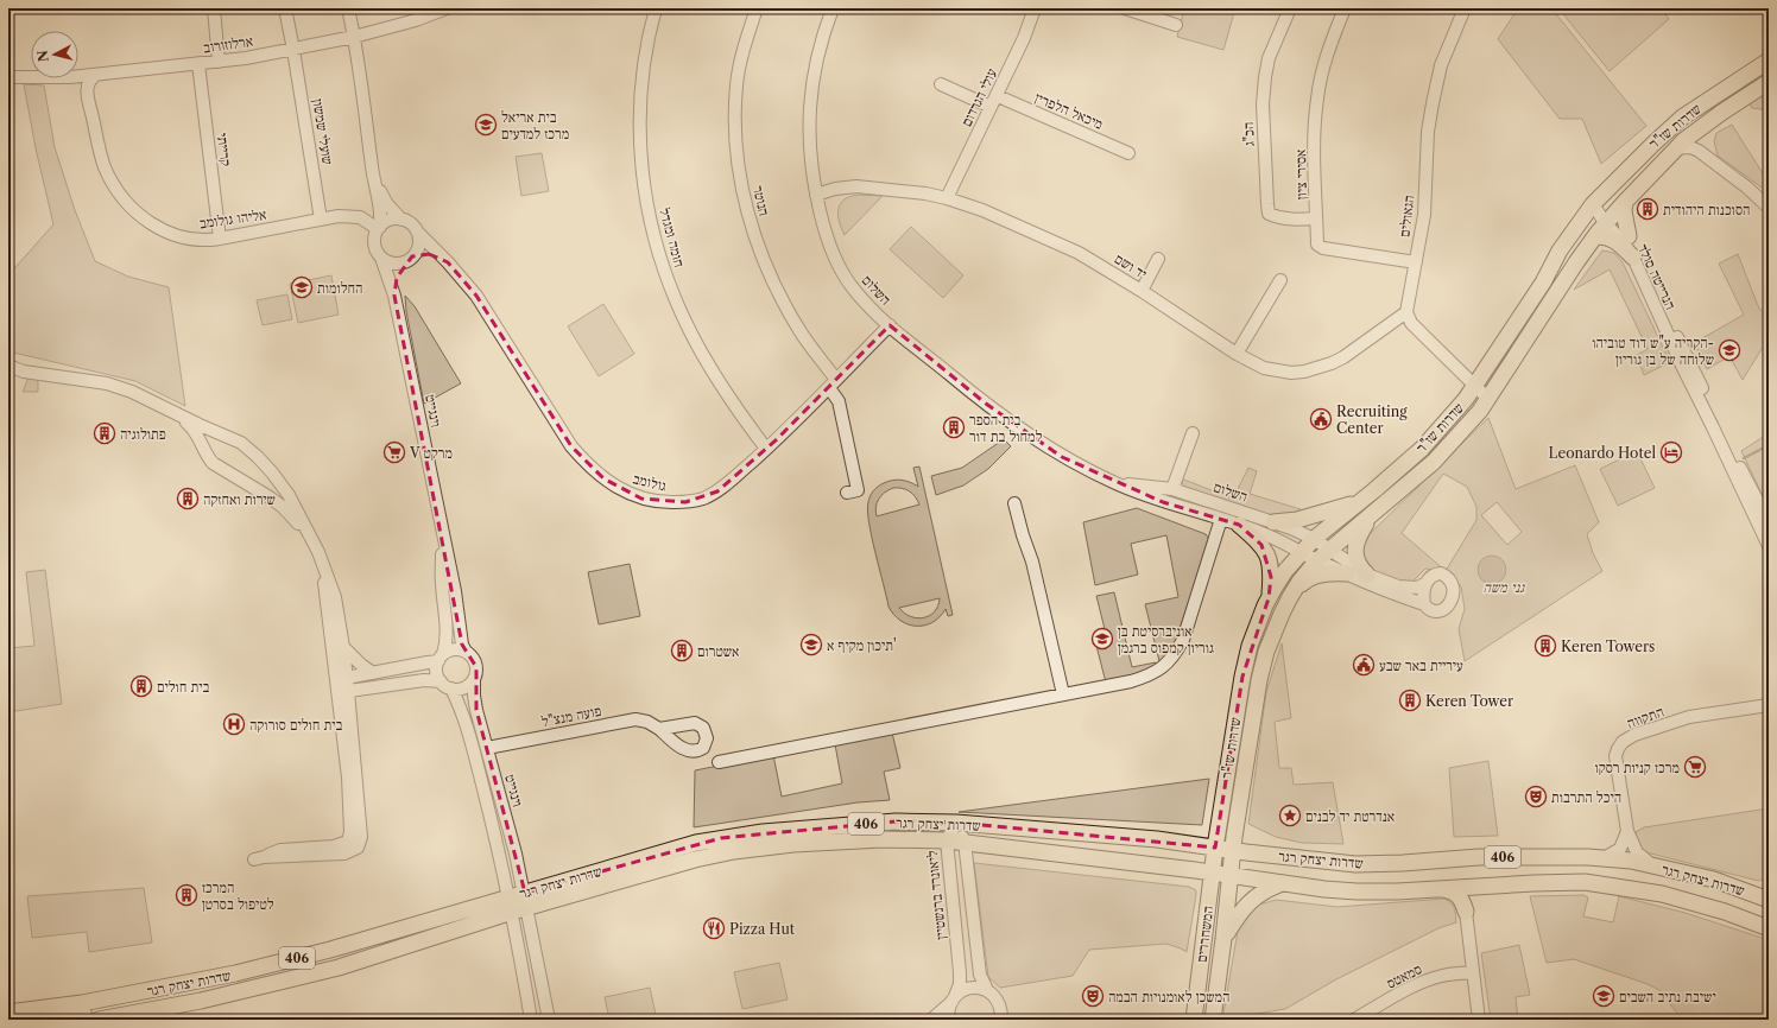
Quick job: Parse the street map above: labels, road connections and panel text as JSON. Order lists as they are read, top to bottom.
{
  "streets": {
    "main road": [
      "שדרות שז\"ר",
      "406",
      "שדרות יצחק רגר",
      "המשחררים"
    ],
    "street": [
      "ארלוזורוב",
      "עולי הגרדום",
      "מיכאל הלפרין",
      "שועלי שמשון",
      "הכ\"ג",
      "קרייתי",
      "אסירי ציון",
      "הנוטר",
      "הגאולים",
      "אליהו גולומב",
      "חומה ומגדל",
      "יד ושם",
      "הנרייטה סולד",
      "השלום",
      "וינגייט",
      "גולומב",
      "פועה מנצ\"ל",
      "התקווה",
      "ליאונרד ברנשטיין",
      "סמאטס"
    ]
  },
  "crossings": [
    ["ארלוזורוב", "שועלי שמשון"],
    ["ארלוזורוב", "קרייתי"],
    ["עולי הגרדום", "מיכאל הלפרין"],
    ["עולי הגרדום", "יד ושם"],
    ["שדרות שז\"ר", "הנרייטה סולד"],
    ["שדרות שז\"ר", "השלום"],
    ["שדרות שז\"ר", "שדרות יצחק רגר"],
    ["שדרות שז\"ר", "המשחררים"],
    ["שועלי שמשון", "אליהו גולומב"],
    ["הכ\"ג", "אסירי ציון"],
    ["קרייתי", "אליהו גולומב"],
    ["אסירי ציון", "הגאולים"],
    ["הנוטר", "גולומב"],
    ["הגאולים", "יד ושם"],
    ["אליהו גולומב", "וינגייט"],
    ["חומה ומגדל", "גולומב"],
    ["יד ושם", "השלום"],
    ["השלום", "גולומב"],
    ["וינגייט", "פועה מנצ\"ל"],
    ["וינגייט", "שדרות יצחק רגר"],
    ["התקווה", "שדרות יצחק רגר"],
    ["שדרות יצחק רגר", "ליאונרד ברנשטיין"],
    ["שדרות יצחק רגר", "המשחררים"]
  ],
  "parks": ["גני משה"],
  "places": {
    "school or university": [
      "בית אריאל מרכז למדעים",
      "החלומות",
      "הקריה ע\"ש דוד טוביהו- שלוחה של בן גוריון",
      "אוניברסיטת בן גוריון קמפוס ברגמן",
      "תיכון מקיף א'",
      "ישיבת נתיב השבים"
    ],
    "building": [
      "הסוכנות היהודית",
      "בית הספר למחול בת דור",
      "פתולוגיה",
      "שירות ואחזקה",
      "Keren Towers",
      "אשטרום",
      "בית חולים",
      "Keren Tower",
      "המרכז לטיפול בסרטן"
    ],
    "public building": ["Recruiting Center", "עיריית באר שבע"],
    "supermarket": ["V מרקט", "מרכז קניות רסקו"],
    "hotel": ["Leonardo Hotel"],
    "hospital": ["בית חולים סורוקה"],
    "theatre": ["היכל התרבות", "המשכן לאומנויות הבמה"],
    "place": ["אנדרטת יד לבנים"],
    "restaurant": ["Pizza Hut"]
  },
  "north": "left"
}
